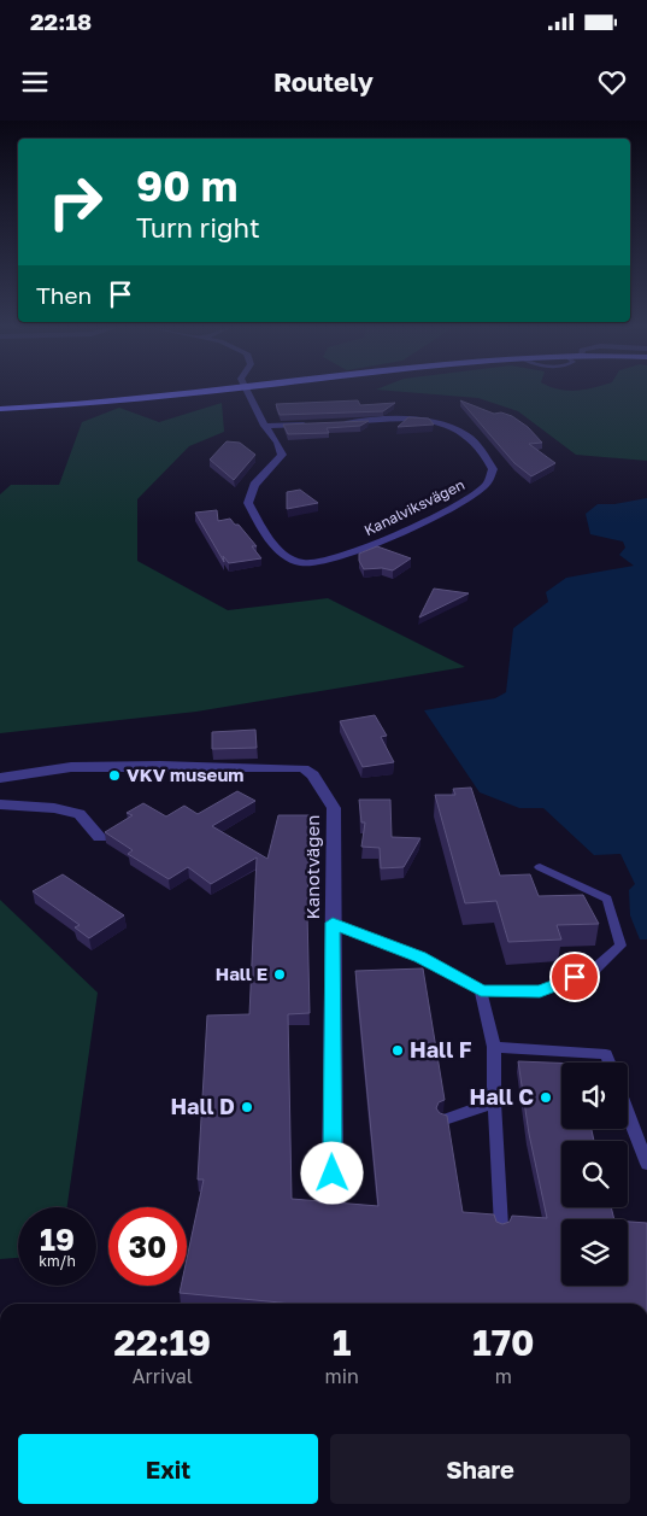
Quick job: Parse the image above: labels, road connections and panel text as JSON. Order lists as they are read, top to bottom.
{
  "streets": {
    "street": ["Kanalviksvägen", "Kanotvägen"]
  },
  "places": [
    "VKV museum",
    "Hall E",
    "Hall F",
    "Hall C",
    "Hall D"
  ],
  "page": {
    "status": "22:18",
    "header": "Routely",
    "turn": ["90 m", "Turn right"],
    "then": "Then",
    "speed": "19 km/h",
    "limit": "30",
    "eta": [
      "22:19",
      "Arrival",
      "1",
      "min",
      "170",
      "m"
    ],
    "buttons": ["Exit", "Share"]
  }
}
